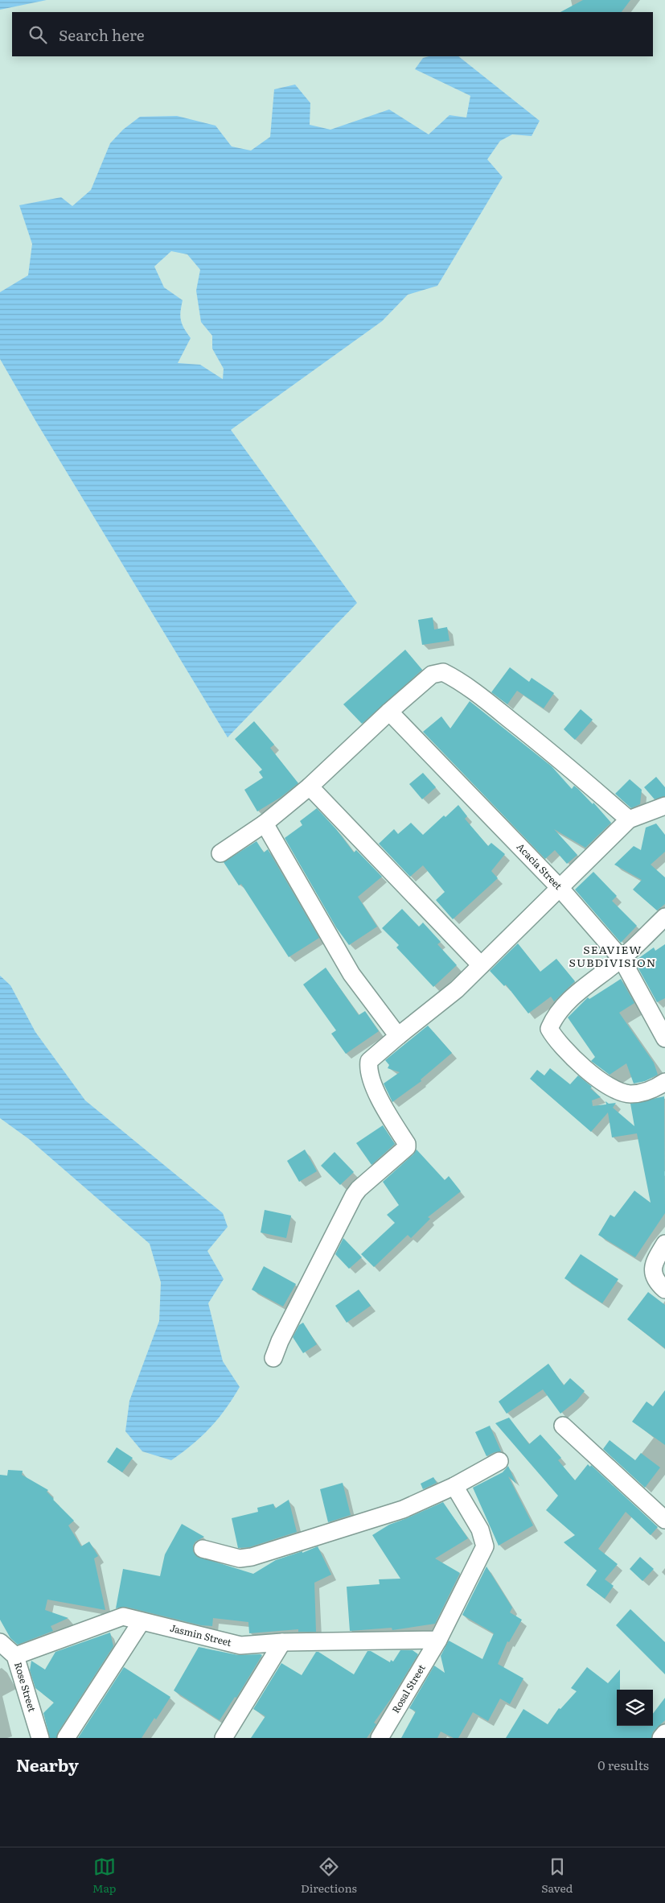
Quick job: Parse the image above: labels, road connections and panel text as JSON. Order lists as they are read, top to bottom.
{
  "streets": {
    "street": [
      "Acacia Street",
      "Jasmin Street",
      "Rose Street",
      "Rosal Street"
    ]
  },
  "crossings": [
    ["Jasmin Street", "Rose Street"],
    ["Jasmin Street", "Rosal Street"]
  ],
  "districts": ["SEAVIEW SUBDIVISION"],
  "page": {
    "search": "Search here",
    "heading": ["Nearby", "0 results"],
    "nav": ["Map", "Directions", "Saved"]
  }
}
